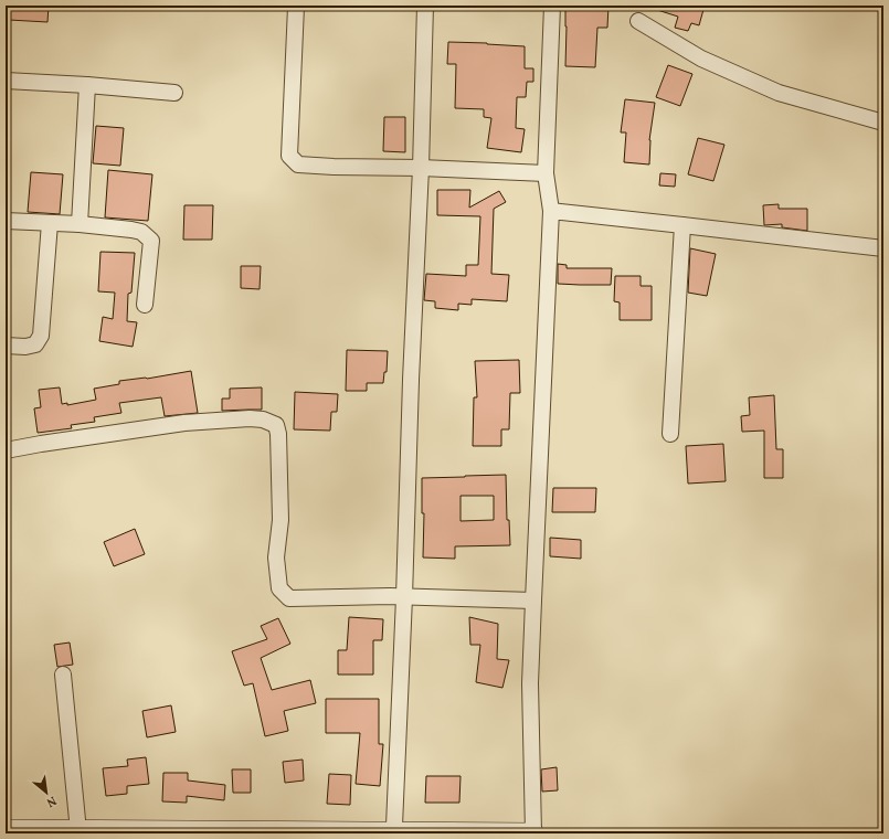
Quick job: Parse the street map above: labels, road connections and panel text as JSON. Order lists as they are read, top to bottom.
{
  "north": "bottom right"
}
